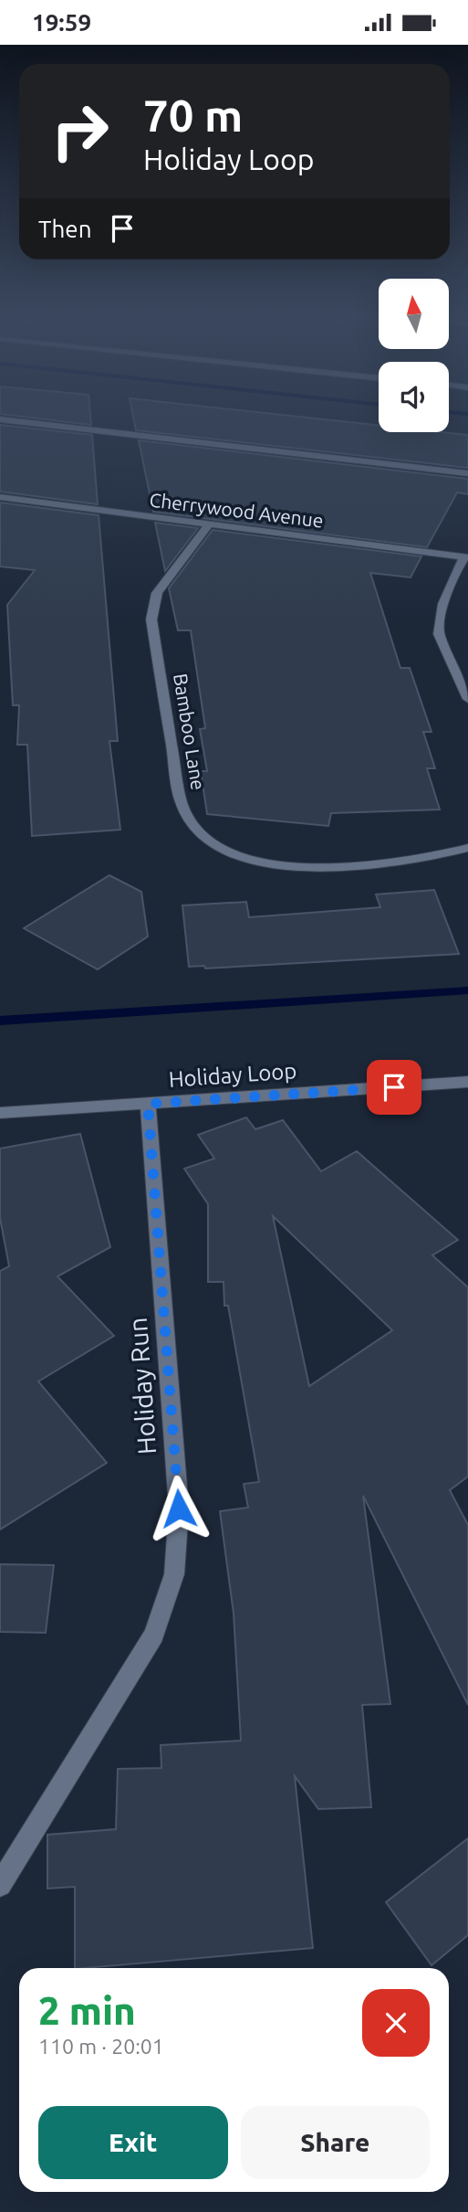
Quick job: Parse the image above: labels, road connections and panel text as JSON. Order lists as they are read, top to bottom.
{
  "streets": {
    "street": [
      "Cherrywood Avenue",
      "Bamboo Lane",
      "Holiday Loop",
      "Holiday Run"
    ]
  },
  "crossings": [
    ["Cherrywood Avenue", "Bamboo Lane"],
    ["Holiday Loop", "Holiday Run"]
  ],
  "north": "top",
  "page": {
    "status": "19:59",
    "turn": ["70 m", "Holiday Loop"],
    "then": "Then",
    "heading": ["2 min", "110 m · 20:01"],
    "buttons": ["Exit", "Share"]
  }
}
